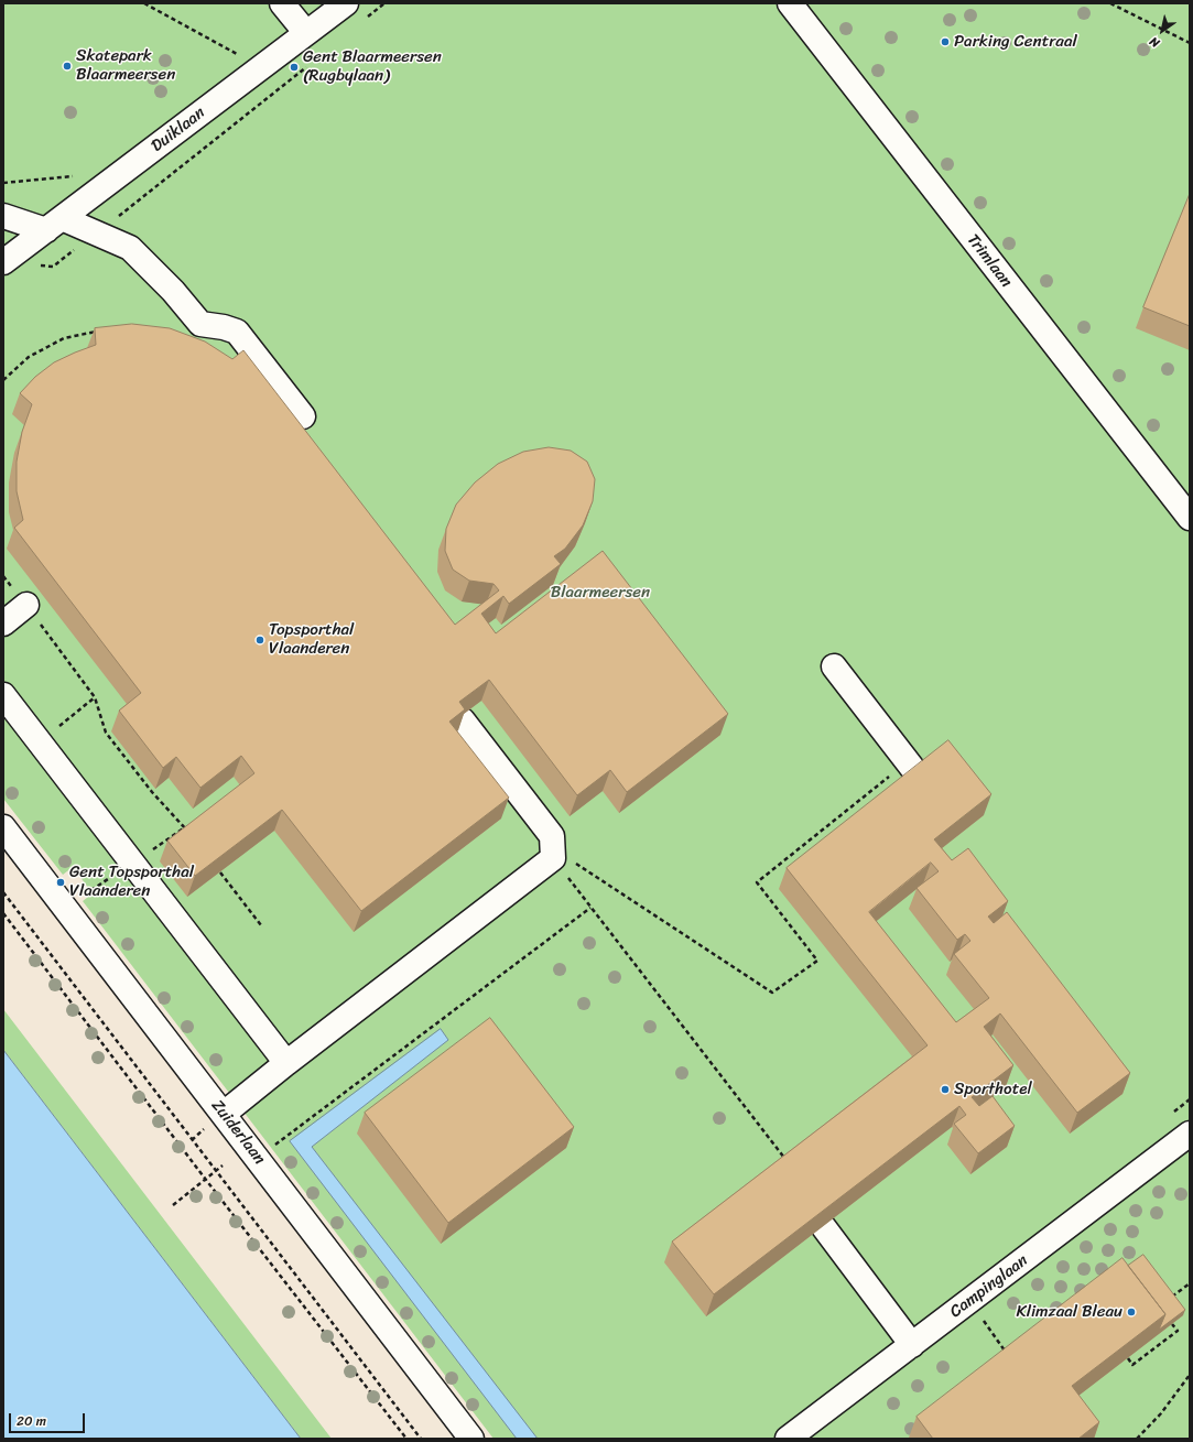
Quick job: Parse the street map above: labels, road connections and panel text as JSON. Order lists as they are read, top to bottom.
{
  "streets": {
    "street": [
      "Duiklaan",
      "Trimlaan",
      "Zuiderlaan",
      "Campinglaan"
    ]
  },
  "parks": ["Blaarmeersen"],
  "places": [
    "Parking Centraal",
    "Skatepark Blaarmeersen",
    "Gent Blaarmeersen (Rugbylaan)",
    "Topsporthal Vlaanderen",
    "Gent Topsporthal Vlaanderen",
    "Sporthotel",
    "Klimzaal Bleau"
  ],
  "scale_bar": "20 m",
  "north": "bottom left"
}
